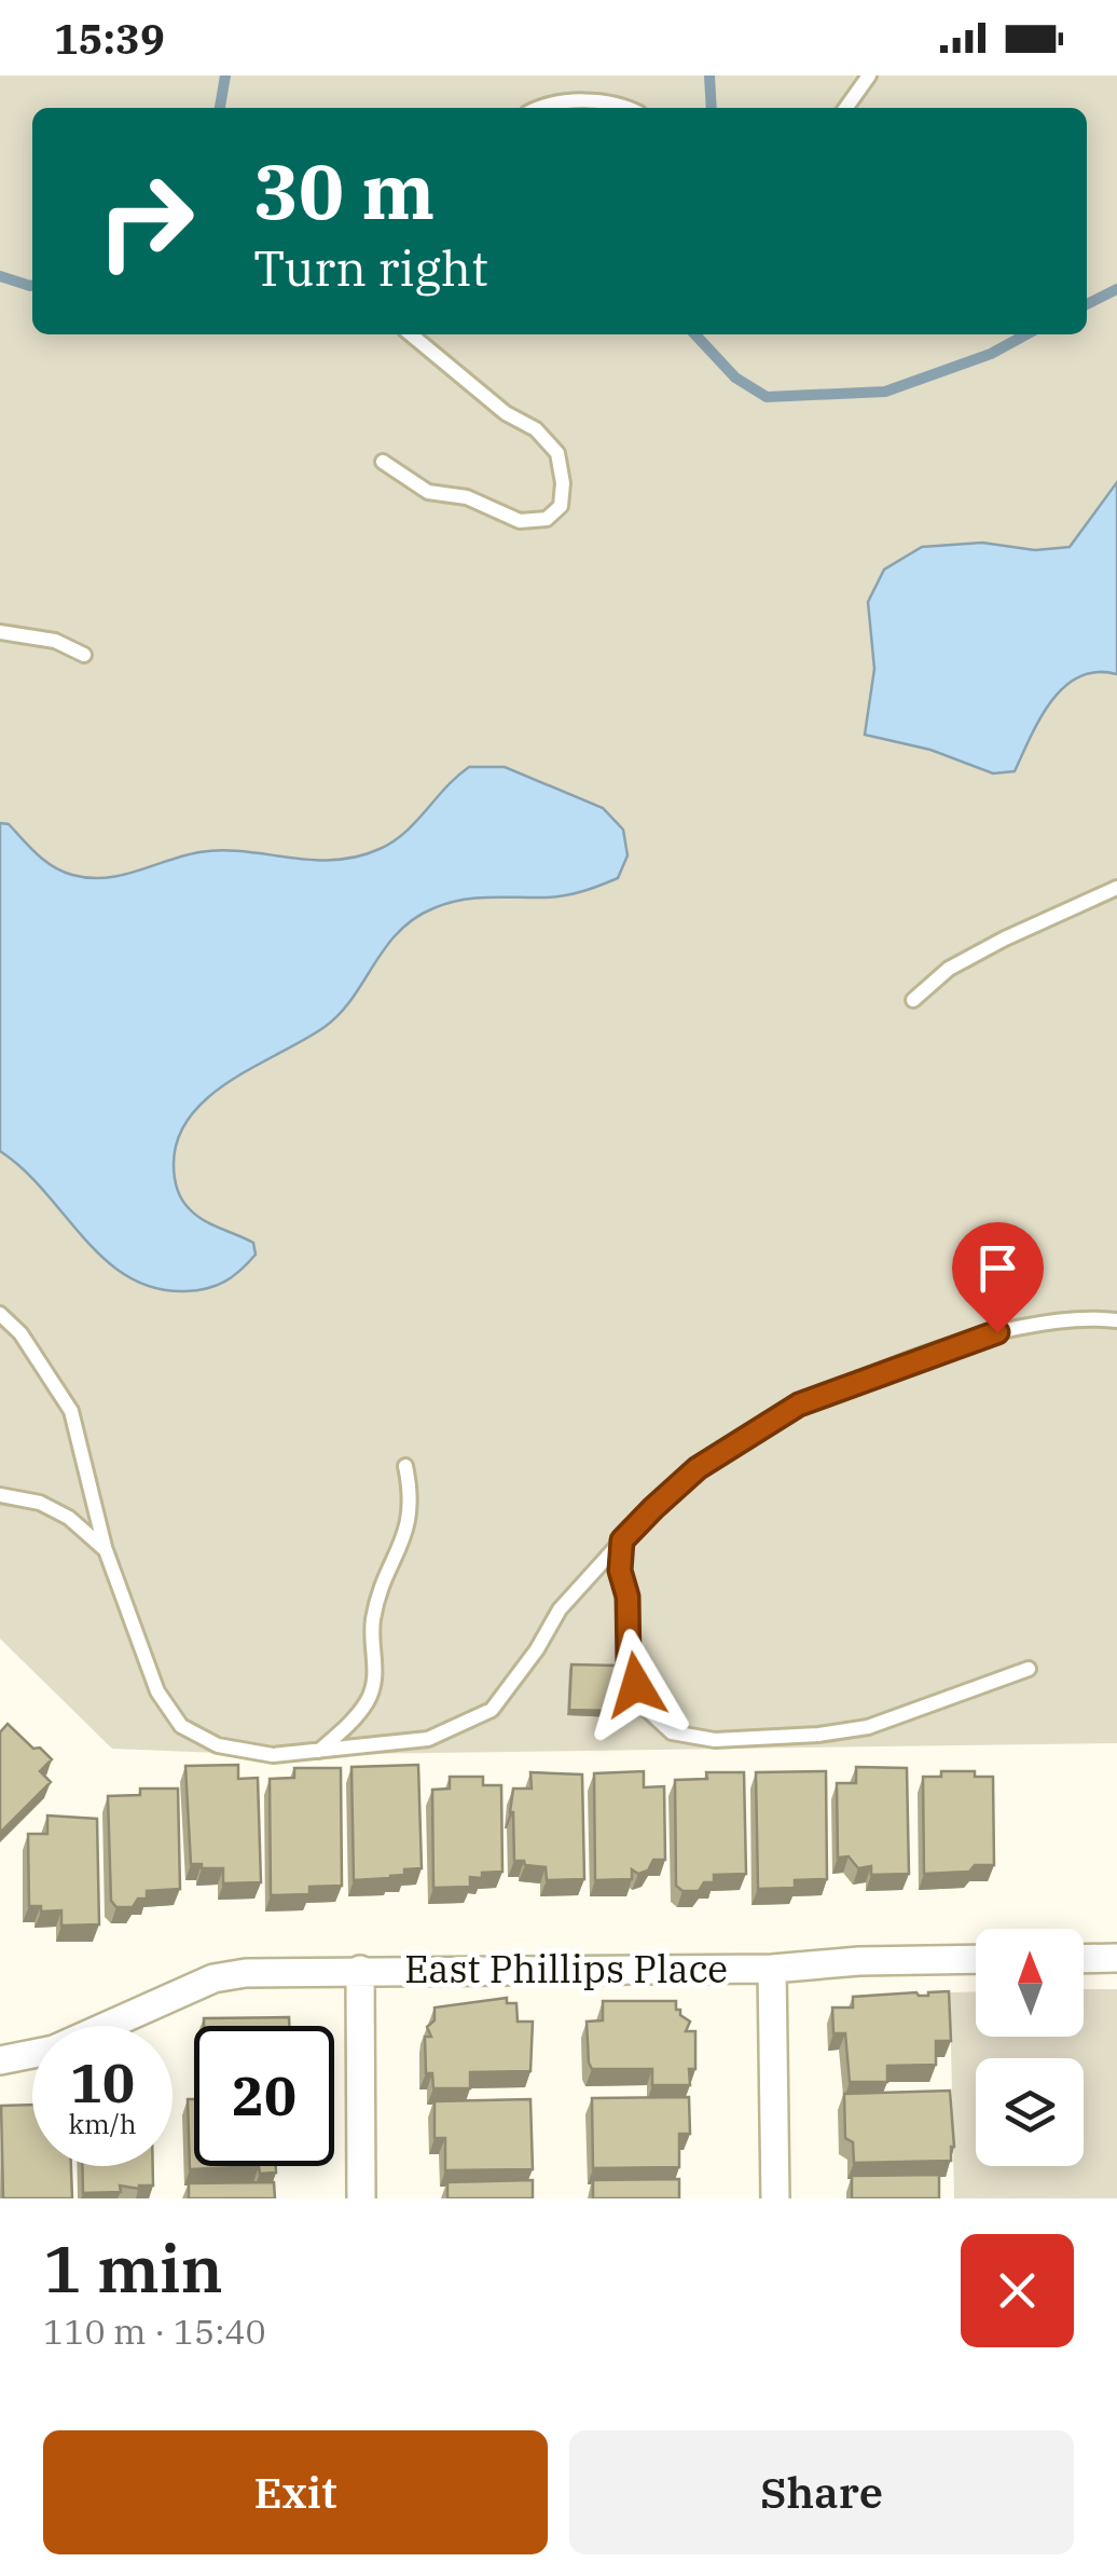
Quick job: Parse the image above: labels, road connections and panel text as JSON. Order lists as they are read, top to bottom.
{
  "streets": {
    "street": ["East Phillips Place"]
  },
  "north": "top",
  "page": {
    "status": "15:39",
    "turn": ["30 m", "Turn right"],
    "speed": "10 km/h",
    "limit": "20",
    "heading": ["1 min", "110 m · 15:40"],
    "buttons": ["Exit", "Share"]
  }
}
